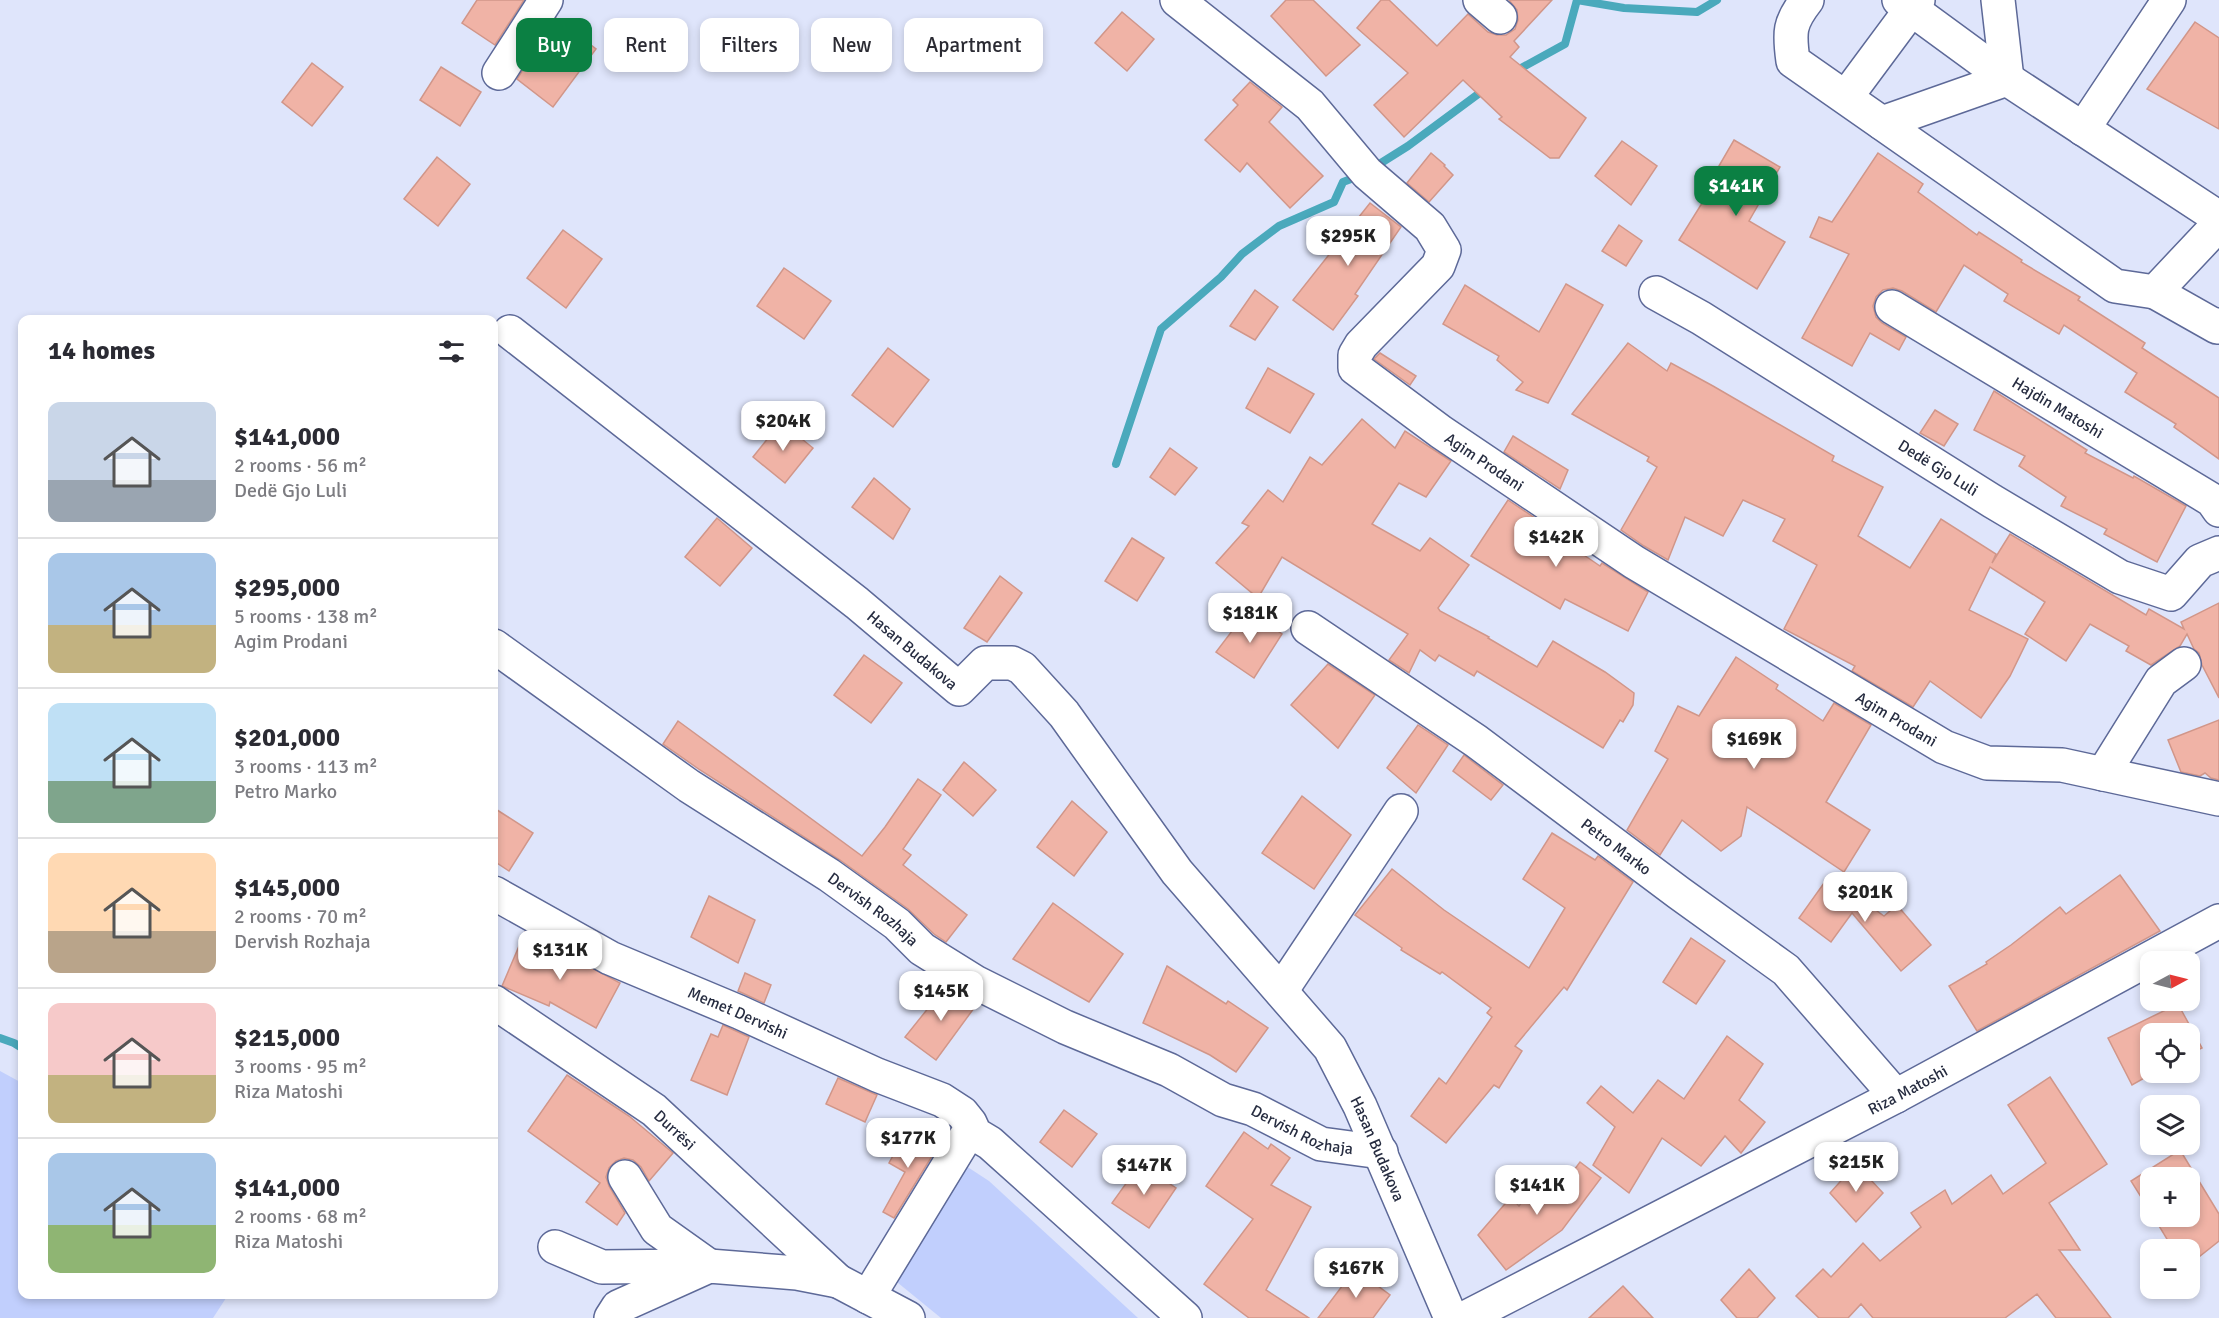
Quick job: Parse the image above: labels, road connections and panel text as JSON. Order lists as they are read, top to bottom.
{
  "streets": {
    "street": [
      "Hajdin Matoshi",
      "Agim Prodani",
      "Dedë Gjo Luli",
      "Hasan Budakova",
      "Petro Marko",
      "Dervish Rozhaja",
      "Memet Dervishi",
      "Riza Matoshi",
      "Durrësi"
    ]
  },
  "crossings": [
    ["Hasan Budakova", "Dervish Rozhaja"],
    ["Petro Marko", "Riza Matoshi"]
  ],
  "north": "right",
  "page": {
    "chip": [
      "Buy",
      "Rent",
      "Filters",
      "New",
      "Apartment"
    ],
    "price": [
      "$141K",
      "$295K",
      "$204K",
      "$142K",
      "$181K",
      "$169K",
      "$201K",
      "$131K",
      "$145K",
      "$177K",
      "$215K",
      "$147K",
      "$141K",
      "$167K"
    ],
    "heading": "14 homes",
    "list": [
      {
        "name": "$141,000",
        "note": "2 rooms · 56 m² · Dedë Gjo Luli"
      },
      {
        "name": "$295,000",
        "note": "5 rooms · 138 m² · Agim Prodani"
      },
      {
        "name": "$201,000",
        "note": "3 rooms · 113 m² · Petro Marko"
      },
      {
        "name": "$145,000",
        "note": "2 rooms · 70 m² · Dervish Rozhaja"
      },
      {
        "name": "$215,000",
        "note": "3 rooms · 95 m² · Riza Matoshi"
      },
      {
        "name": "$141,000",
        "note": "2 rooms · 68 m² · Riza Matoshi"
      }
    ],
    "map_buttons": ["+", "−"]
  }
}
